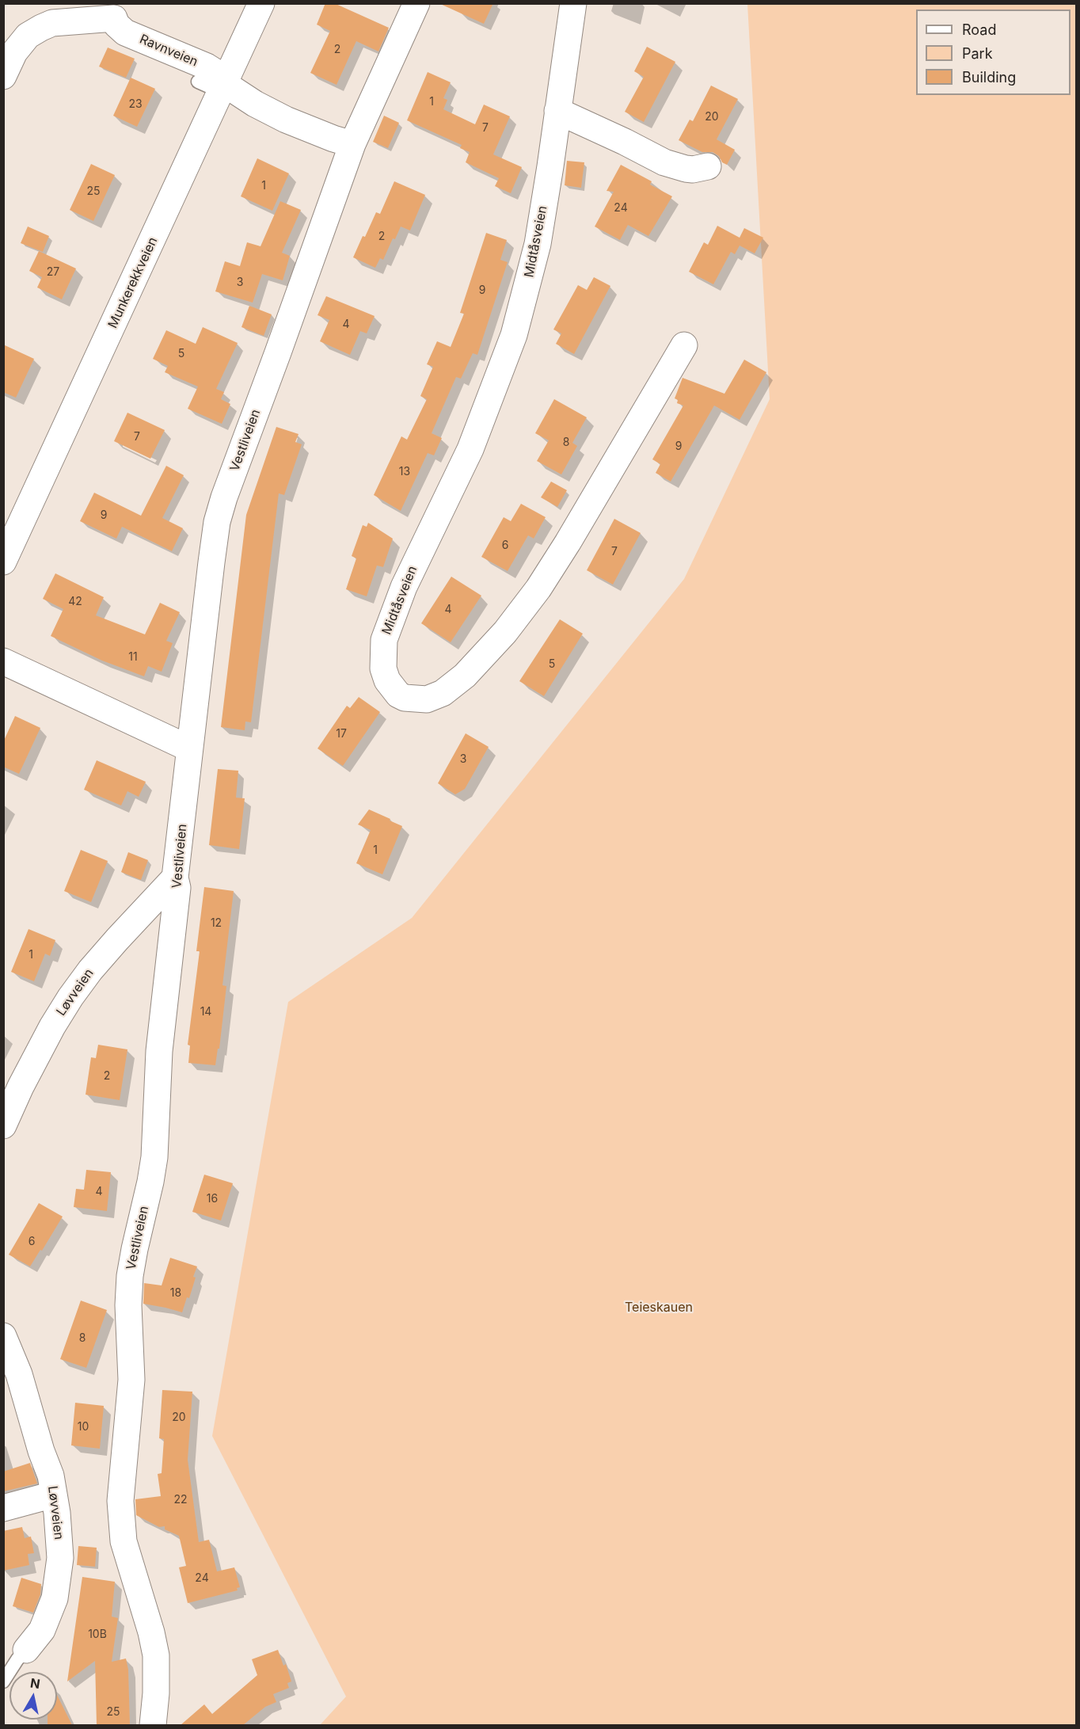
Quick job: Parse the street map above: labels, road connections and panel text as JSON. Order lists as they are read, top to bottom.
{
  "streets": {
    "street": [
      "Ravnveien",
      "Midtåsveien",
      "Munkerekkveien",
      "Vestliveien",
      "Løvveien"
    ]
  },
  "crossings": [
    ["Ravnveien", "Munkerekkveien"],
    ["Vestliveien", "Løvveien"]
  ],
  "parks": ["Teieskauen"],
  "house_numbers": [
    "2",
    "1",
    "23",
    "20",
    "7",
    "1",
    "25",
    "24",
    "2",
    "27",
    "3",
    "9",
    "4",
    "5",
    "7",
    "8",
    "9",
    "13",
    "9",
    "6",
    "7",
    "42",
    "4",
    "11",
    "5",
    "17",
    "3",
    "1",
    "12",
    "1",
    "14",
    "2",
    "4",
    "16",
    "6",
    "18",
    "8",
    "20",
    "10",
    "22",
    "24",
    "10B",
    "25"
  ],
  "legend": ["Road", "Park", "Building"],
  "north": "top"
}
